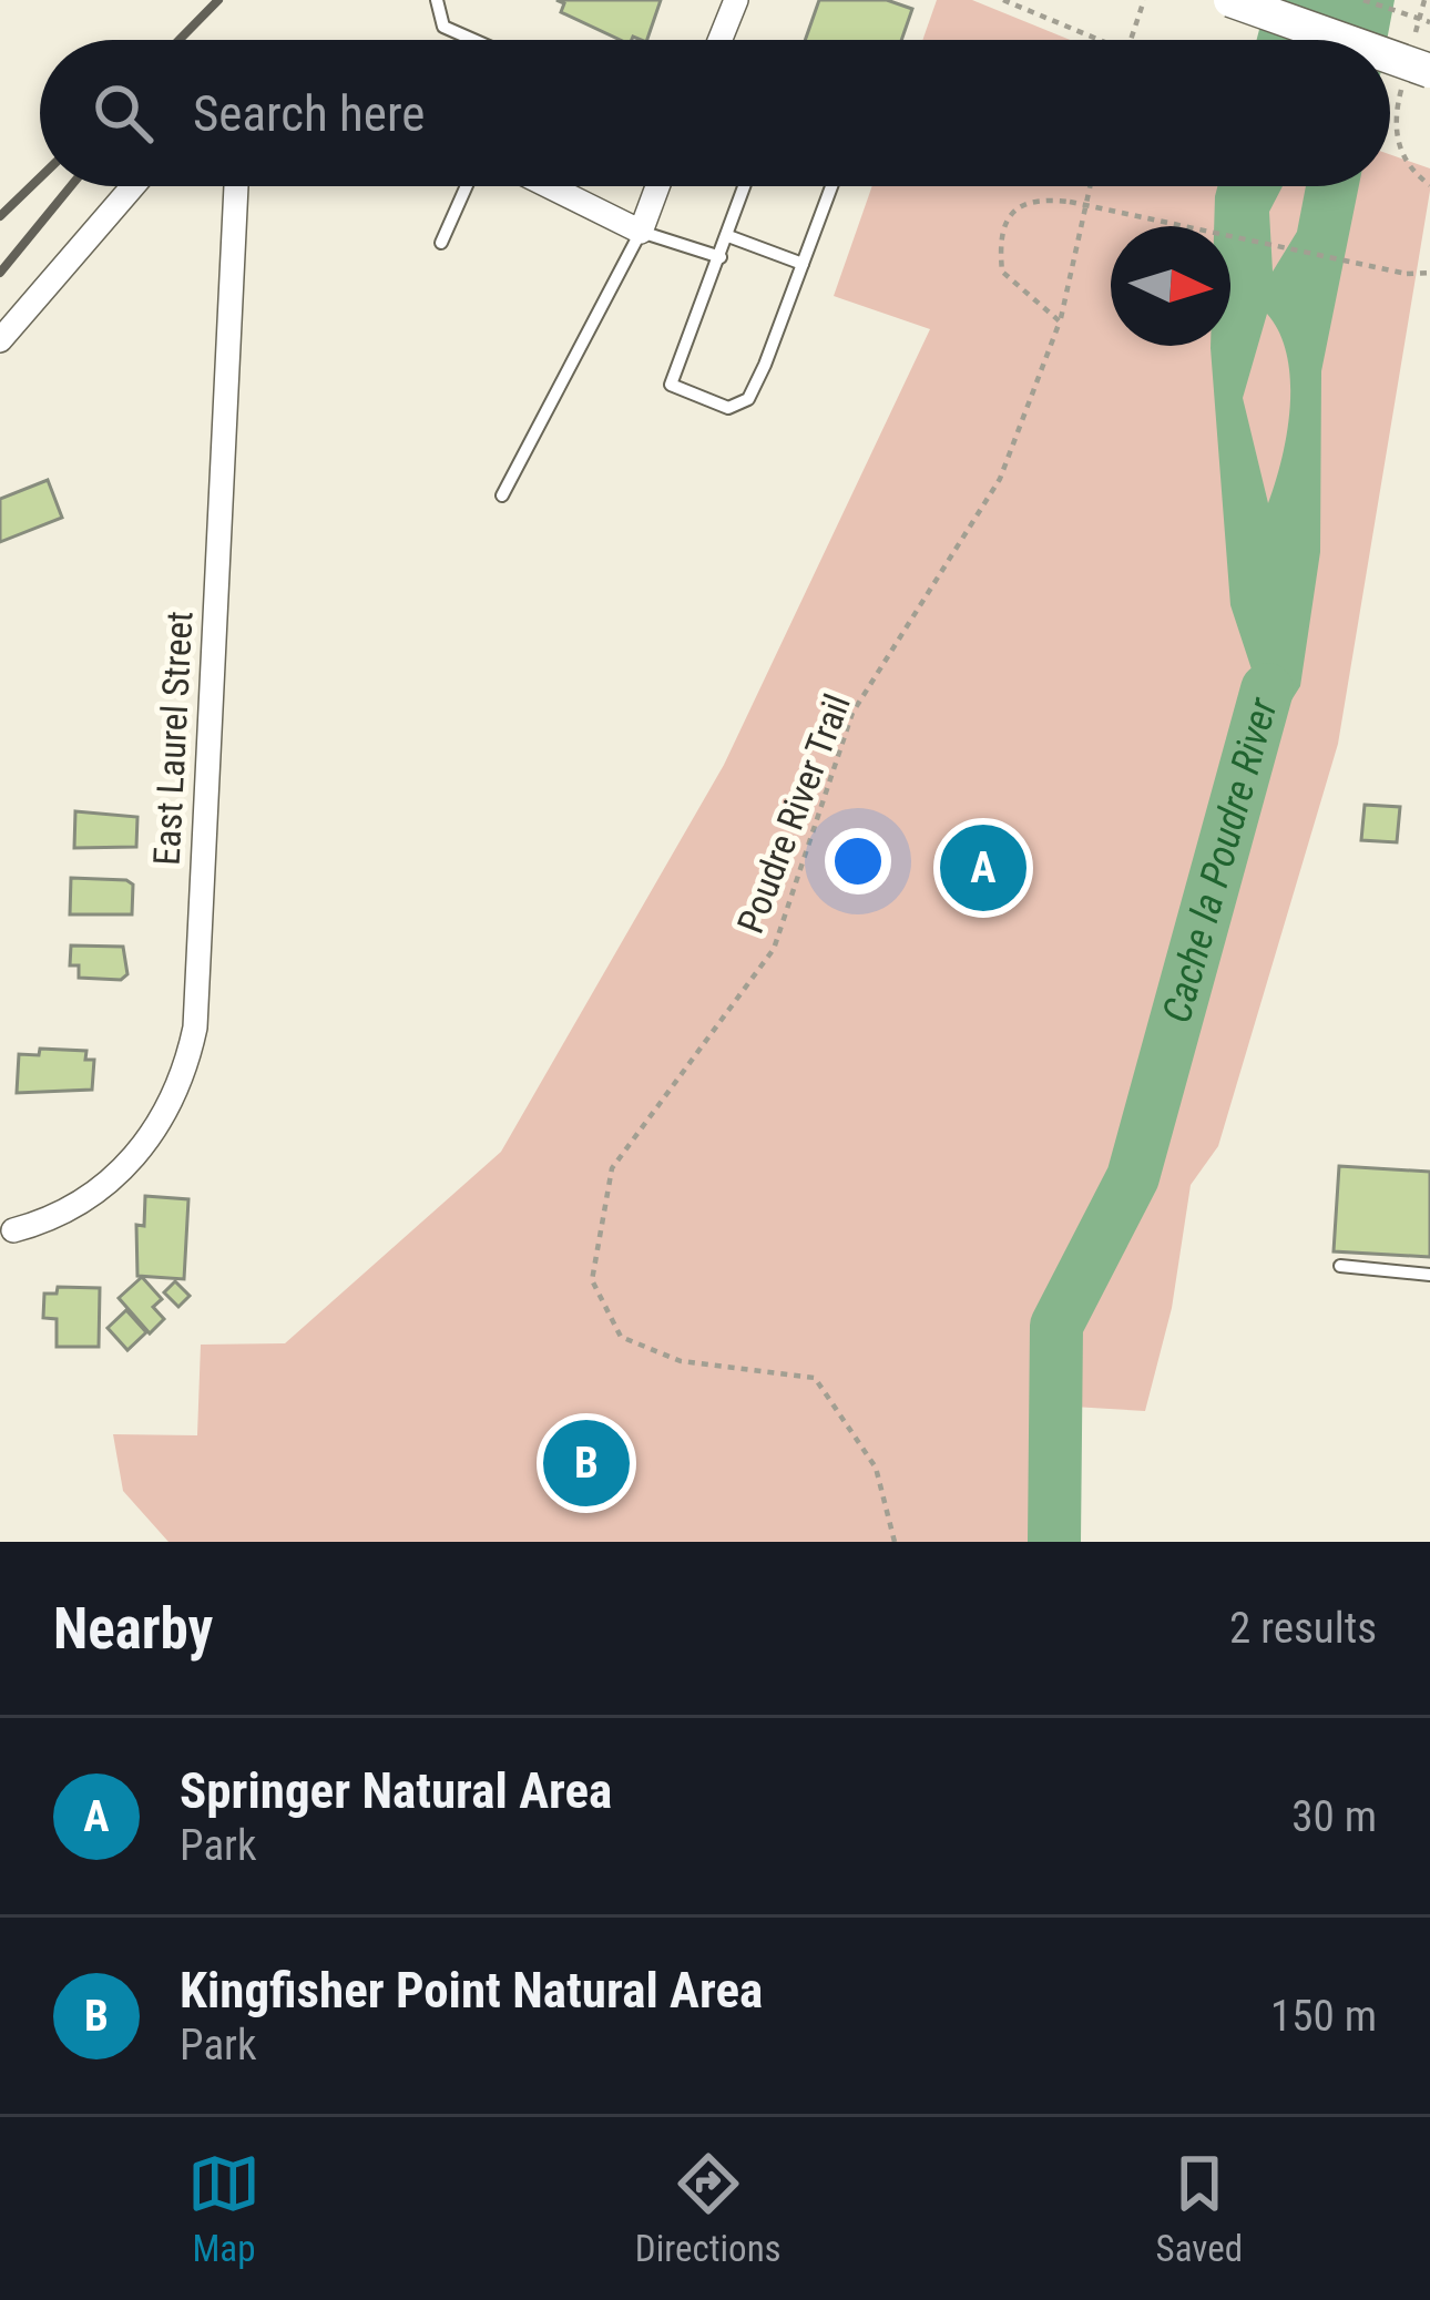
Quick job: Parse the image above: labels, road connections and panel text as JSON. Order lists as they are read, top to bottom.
{
  "streets": {
    "street": ["East Laurel Street"],
    "path": ["Poudre River Trail"]
  },
  "water": ["Cache la Poudre River"],
  "north": "right",
  "page": {
    "search": "Search here",
    "pins": ["A", "B"],
    "heading": ["Nearby", "2 results"],
    "list": [
      {
        "mark": "A",
        "name": "Springer Natural Area",
        "note": "Park",
        "value": "30 m"
      },
      {
        "mark": "B",
        "name": "Kingfisher Point Natural Area",
        "note": "Park",
        "value": "150 m"
      }
    ],
    "nav": ["Map", "Directions", "Saved"]
  }
}
